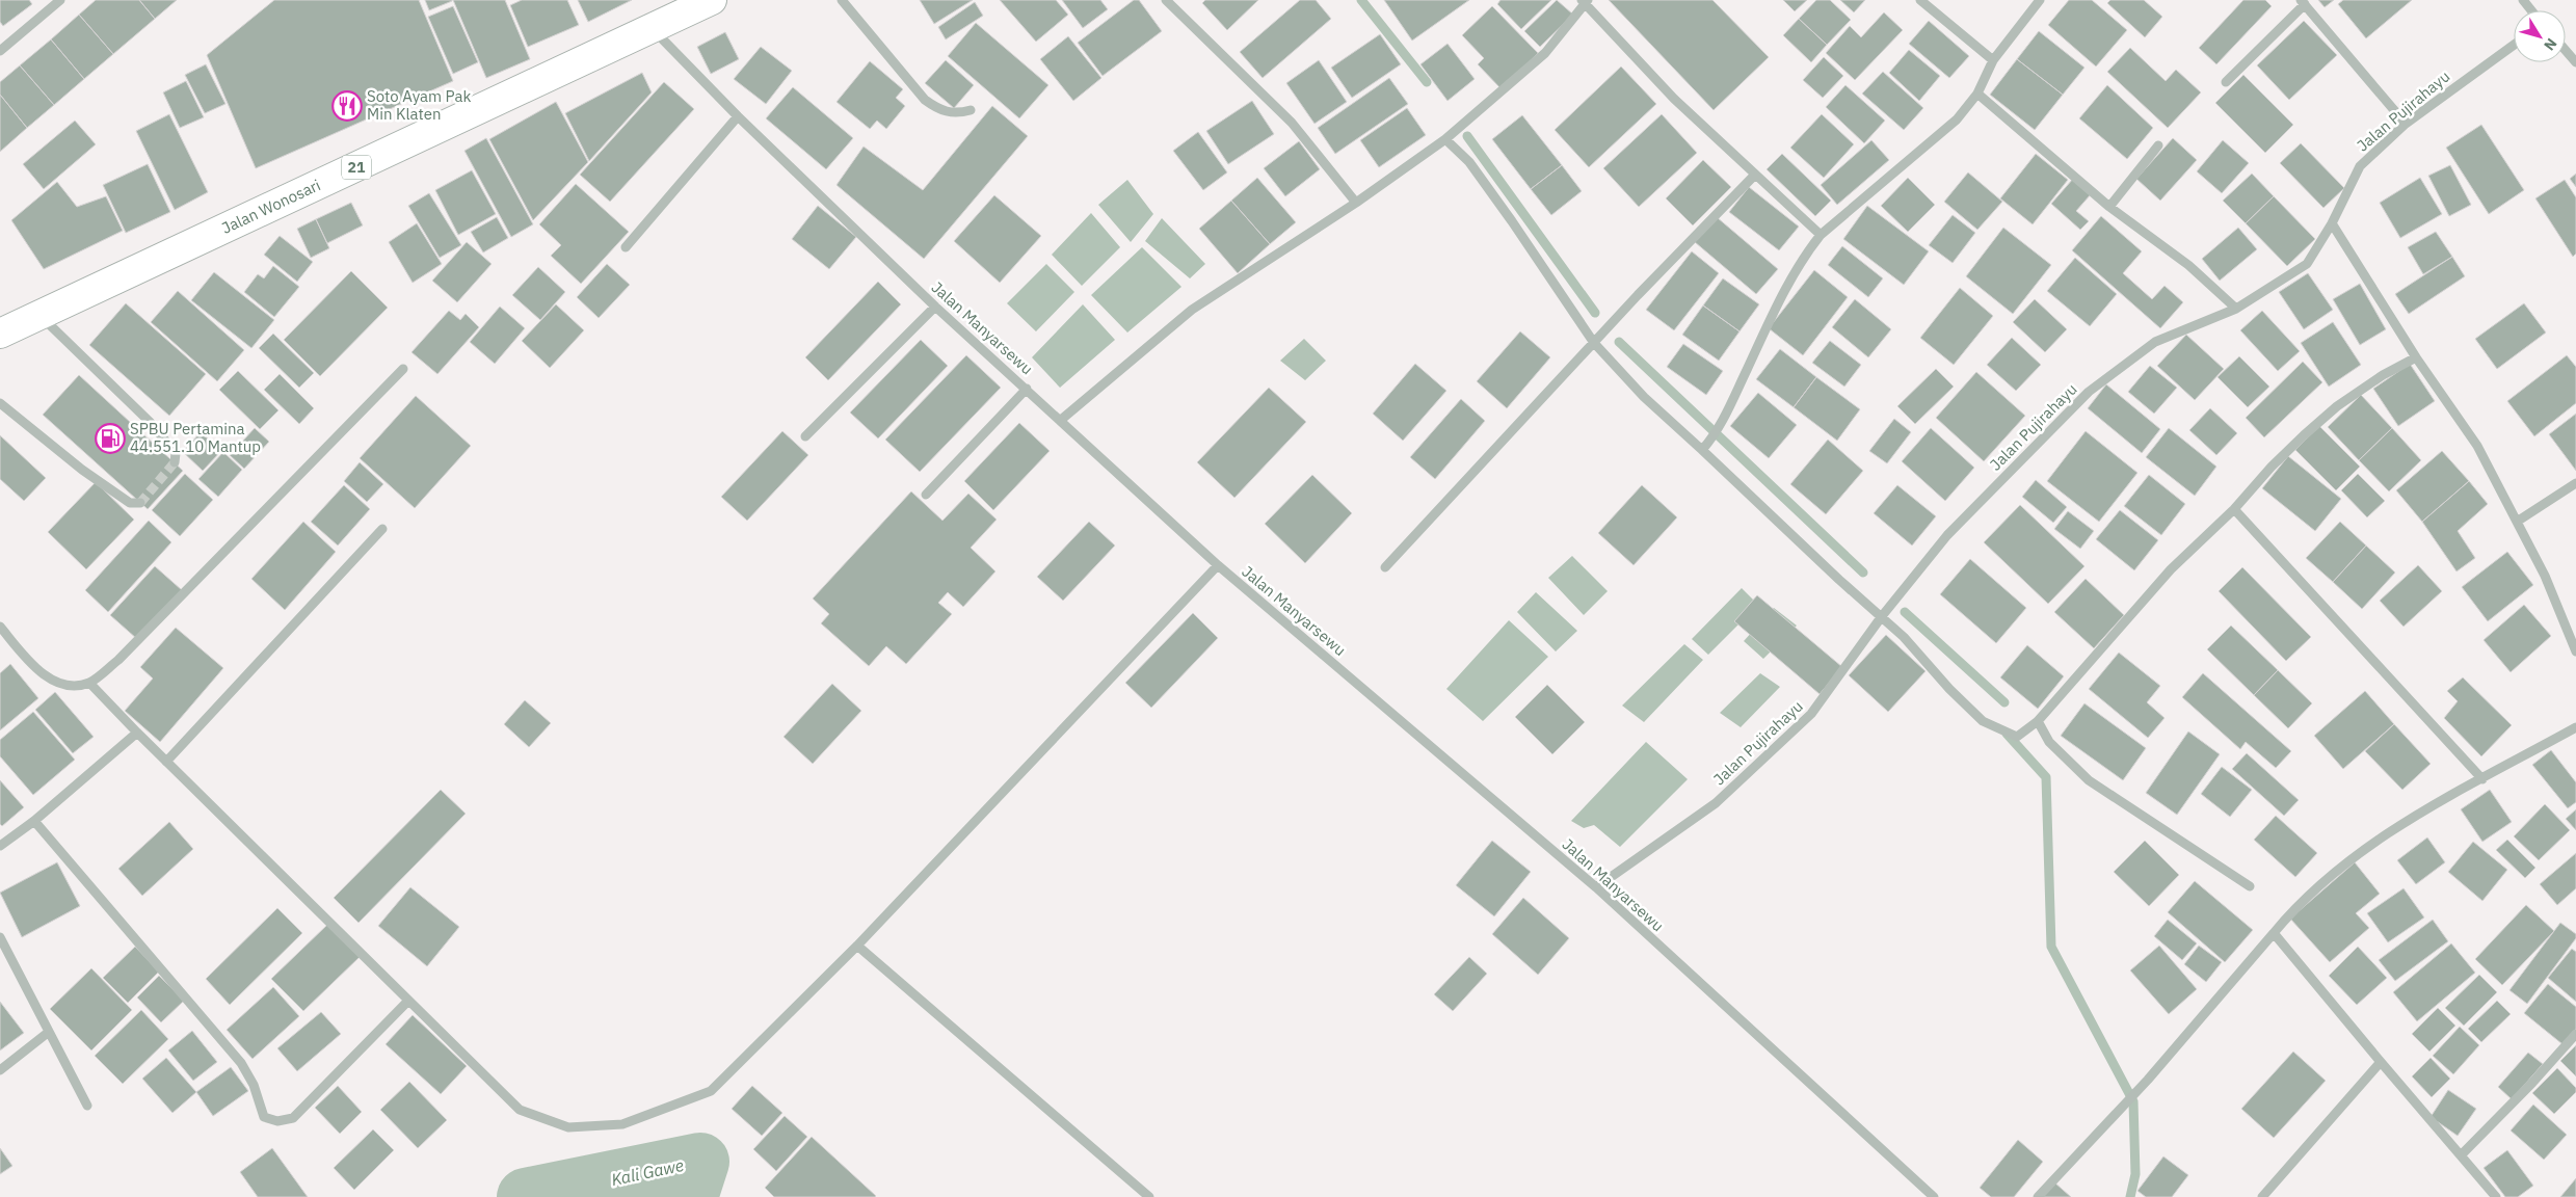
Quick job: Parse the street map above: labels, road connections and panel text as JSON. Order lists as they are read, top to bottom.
{
  "streets": {
    "highway": ["21", "Jalan Wonosari"],
    "street": ["Jalan Pujirahayu", "Jalan Manyarsewu"]
  },
  "crossings": [
    ["Jalan Pujirahayu", "Jalan Manyarsewu"],
    ["Jalan Wonosari", "Jalan Manyarsewu"]
  ],
  "water": ["Kali Gawe"],
  "places": {
    "restaurant": ["Soto Ayam Pak Min Klaten"],
    "fuel station": ["SPBU Pertamina 44.551.10 Mantup"]
  },
  "north": "bottom right"
}
